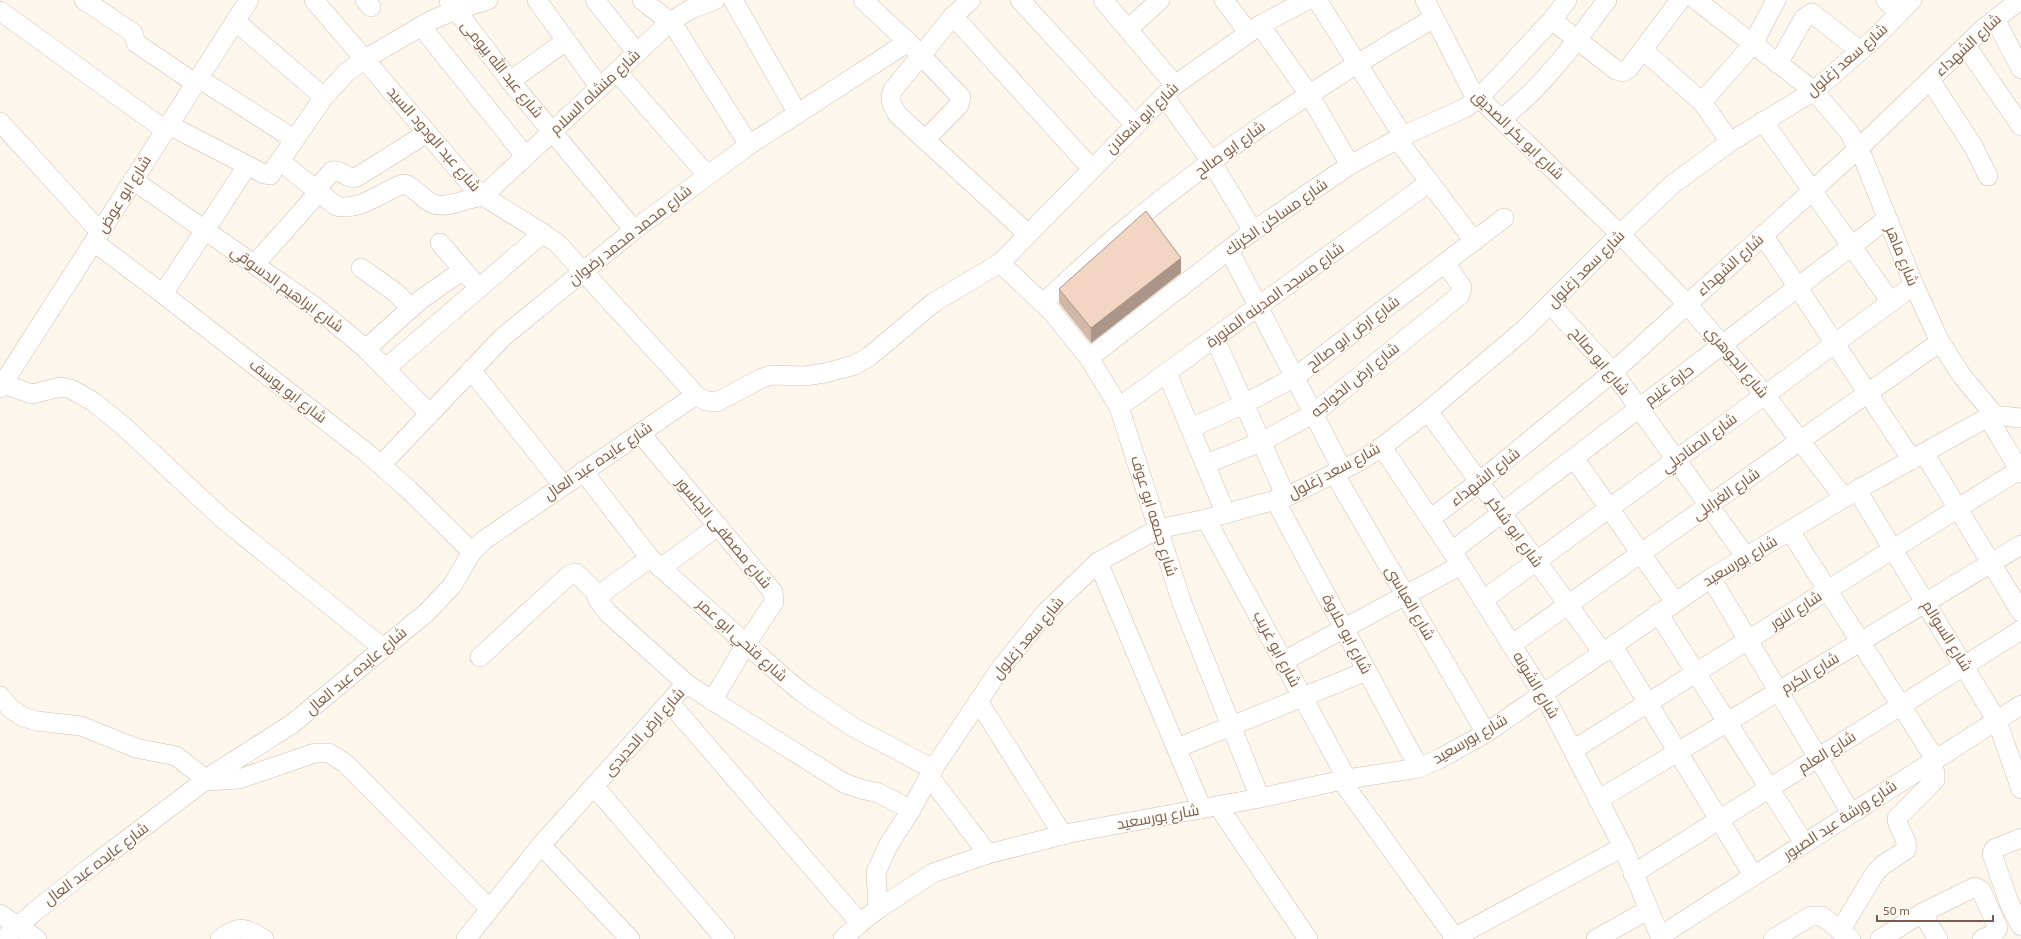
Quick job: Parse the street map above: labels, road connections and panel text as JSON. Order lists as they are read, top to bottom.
{
  "streets": {
    "street": [
      "شارع الشهداء",
      "شارع سعد زغلول",
      "شارع عبد الله بيومى",
      "شارع منشاه السلام",
      "شارع ابو شعلان",
      "شارع ابو بكر الصديق",
      "شارع عبد الودود السيد",
      "شارع ابو صالح",
      "شارع ابو عوض",
      "شارع مساكن الكرنك",
      "شارع محمد محمد رضوان",
      "شارع ماهر",
      "شارع ابراهيم الدسوقي",
      "شارع مسجد المدينه المنورة",
      "شارع ارض ابو صالح",
      "شارع الجوهري",
      "شارع ارض الخواجه",
      "حارة غنيم",
      "شارع ابو يوسف",
      "شارع الصناديلي",
      "شارع عايده عبد العال",
      "شارع الغرابلى",
      "شارع جمعه ابو عوف",
      "شارع ابو شاكر",
      "شارع مصطفى الجاسور",
      "شارع بورسعيد",
      "شارع العباسى",
      "شارع النور",
      "شارع ابو حلاوة",
      "شارع السوالم",
      "شارع فتحي ابو عمر",
      "شارع ابو غريب",
      "شارع الكرم",
      "شارع الشونه",
      "شارع ارض الحديدى",
      "شارع العلم",
      "شارع ورشة عبد الصبور"
    ]
  },
  "crossings": [
    ["شارع الشهداء", "شارع ابو صالح"],
    ["شارع الشهداء", "شارع ماهر"],
    ["شارع الشهداء", "شارع الجوهري"],
    ["شارع الشهداء", "شارع ابو شاكر"],
    ["شارع الشهداء", "شارع الشونه"],
    ["شارع سعد زغلول", "شارع ابو بكر الصديق"],
    ["شارع سعد زغلول", "شارع ابو صالح"],
    ["شارع سعد زغلول", "شارع ماهر"],
    ["شارع سعد زغلول", "شارع الجوهري"],
    ["شارع سعد زغلول", "شارع جمعه ابو عوف"],
    ["شارع سعد زغلول", "شارع ابو شاكر"],
    ["شارع سعد زغلول", "شارع بورسعيد"],
    ["شارع سعد زغلول", "شارع العباسى"],
    ["شارع سعد زغلول", "شارع ابو حلاوة"],
    ["شارع سعد زغلول", "شارع فتحي ابو عمر"],
    ["شارع سعد زغلول", "شارع ابو غريب"],
    ["شارع سعد زغلول", "شارع الشونه"],
    ["شارع سعد زغلول", "شارع ارض الحديدى"],
    ["شارع عبد الله بيومى", "شارع منشاه السلام"],
    ["شارع عبد الله بيومى", "شارع محمد محمد رضوان"],
    ["شارع منشاه السلام", "شارع عبد الودود السيد"],
    ["شارع ابو شعلان", "شارع عبد الودود السيد"],
    ["شارع ابو شعلان", "شارع عايده عبد العال"],
    ["شارع ابو شعلان", "شارع جمعه ابو عوف"],
    ["شارع ابو بكر الصديق", "شارع ابو صالح"],
    ["شارع ابو بكر الصديق", "شارع مساكن الكرنك"],
    ["شارع ابو بكر الصديق", "شارع الجوهري"],
    ["شارع عبد الودود السيد", "شارع محمد محمد رضوان"],
    ["شارع عبد الودود السيد", "شارع عايده عبد العال"],
    ["شارع ابو صالح", "حارة غنيم"],
    ["شارع ابو صالح", "شارع الصناديلي"],
    ["شارع ابو صالح", "شارع الغرابلى"],
    ["شارع ابو صالح", "شارع جمعه ابو عوف"],
    ["شارع ابو صالح", "شارع بورسعيد"],
    ["شارع ابو عوض", "شارع ابراهيم الدسوقي"],
    ["شارع ابو عوض", "شارع ابو يوسف"],
    ["شارع مساكن الكرنك", "شارع جمعه ابو عوف"],
    ["شارع مساكن الكرنك", "شارع العباسى"],
    ["شارع محمد محمد رضوان", "شارع ابراهيم الدسوقي"],
    ["شارع محمد محمد رضوان", "شارع ابو يوسف"],
    ["شارع ماهر", "حارة غنيم"],
    ["شارع ماهر", "شارع الصناديلي"],
    ["شارع ماهر", "شارع الغرابلى"],
    ["شارع ماهر", "شارع بورسعيد"],
    ["شارع ماهر", "شارع النور"],
    ["شارع مسجد المدينه المنورة", "شارع جمعه ابو عوف"],
    ["شارع مسجد المدينه المنورة", "شارع العباسى"],
    ["شارع ارض ابو صالح", "شارع ارض الخواجه"],
    ["شارع ارض ابو صالح", "شارع العباسى"],
    ["شارع الجوهري", "حارة غنيم"],
    ["شارع الجوهري", "شارع الصناديلي"],
    ["شارع الجوهري", "شارع الغرابلى"],
    ["شارع الجوهري", "شارع بورسعيد"],
    ["شارع الجوهري", "شارع السوالم"],
    ["شارع ارض الخواجه", "شارع العباسى"],
    ["حارة غنيم", "شارع ابو شاكر"],
    ["حارة غنيم", "شارع العباسى"],
    ["حارة غنيم", "شارع ابو حلاوة"],
    ["حارة غنيم", "شارع ابو غريب"],
    ["حارة غنيم", "شارع الشونه"],
    ["شارع ابو يوسف", "شارع عايده عبد العال"],
    ["شارع الصناديلي", "شارع ابو شاكر"],
    ["شارع الصناديلي", "شارع الشونه"],
    ["شارع عايده عبد العال", "شارع مصطفى الجاسور"],
    ["شارع عايده عبد العال", "شارع فتحي ابو عمر"],
    ["شارع الغرابلى", "شارع ابو شاكر"],
    ["شارع الغرابلى", "شارع الشونه"],
    ["شارع جمعه ابو عوف", "شارع بورسعيد"],
    ["شارع ابو شاكر", "شارع بورسعيد"],
    ["شارع ابو شاكر", "شارع النور"],
    ["شارع ابو شاكر", "شارع الكرم"],
    ["شارع ابو شاكر", "شارع العلم"],
    ["شارع ابو شاكر", "شارع ورشة عبد الصبور"],
    ["شارع مصطفى الجاسور", "شارع فتحي ابو عمر"],
    ["شارع مصطفى الجاسور", "شارع ارض الحديدى"],
    ["شارع بورسعيد", "شارع العباسى"],
    ["شارع بورسعيد", "شارع ابو حلاوة"],
    ["شارع بورسعيد", "شارع السوالم"],
    ["شارع بورسعيد", "شارع ابو غريب"],
    ["شارع بورسعيد", "شارع الشونه"],
    ["شارع النور", "شارع السوالم"],
    ["شارع النور", "شارع الشونه"],
    ["شارع السوالم", "شارع الكرم"],
    ["شارع السوالم", "شارع العلم"],
    ["شارع السوالم", "شارع ورشة عبد الصبور"],
    ["شارع الكرم", "شارع الشونه"],
    ["شارع الشونه", "شارع العلم"],
    ["شارع الشونه", "شارع ورشة عبد الصبور"]
  ],
  "scale_bar": "50 m"
}
